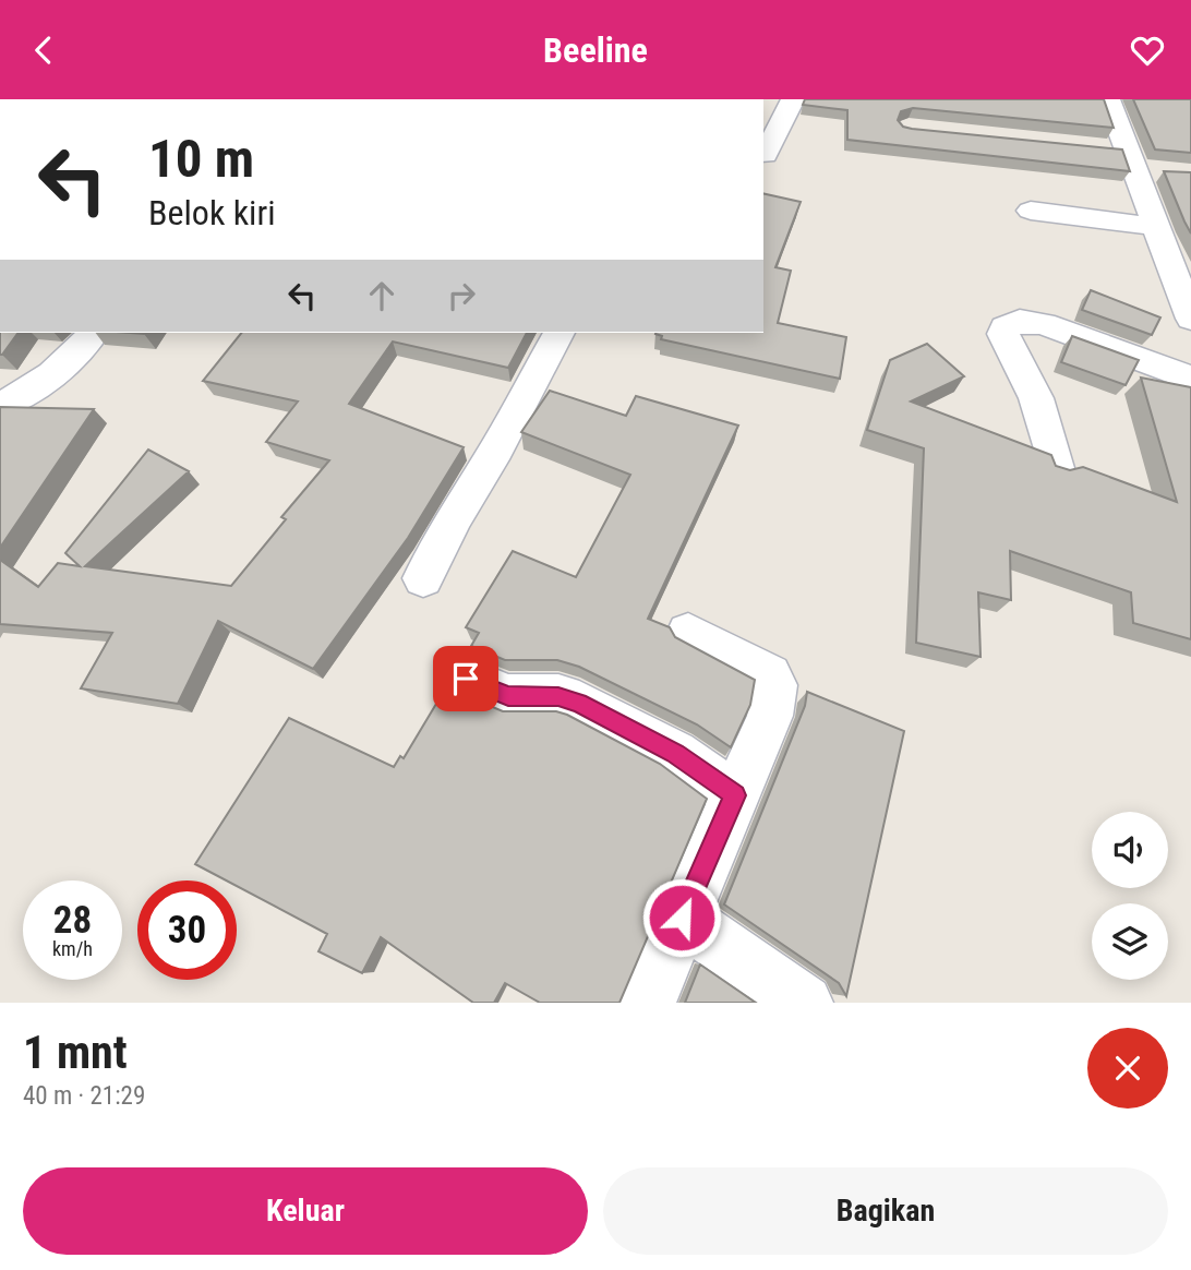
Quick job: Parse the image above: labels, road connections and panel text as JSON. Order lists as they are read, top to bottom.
{
  "page": {
    "header": "Beeline",
    "turn": ["10 m", "Belok kiri"],
    "speed": "28 km/h",
    "limit": "30",
    "heading": ["1 mnt", "40 m · 21:29"],
    "buttons": ["Keluar", "Bagikan"]
  }
}
